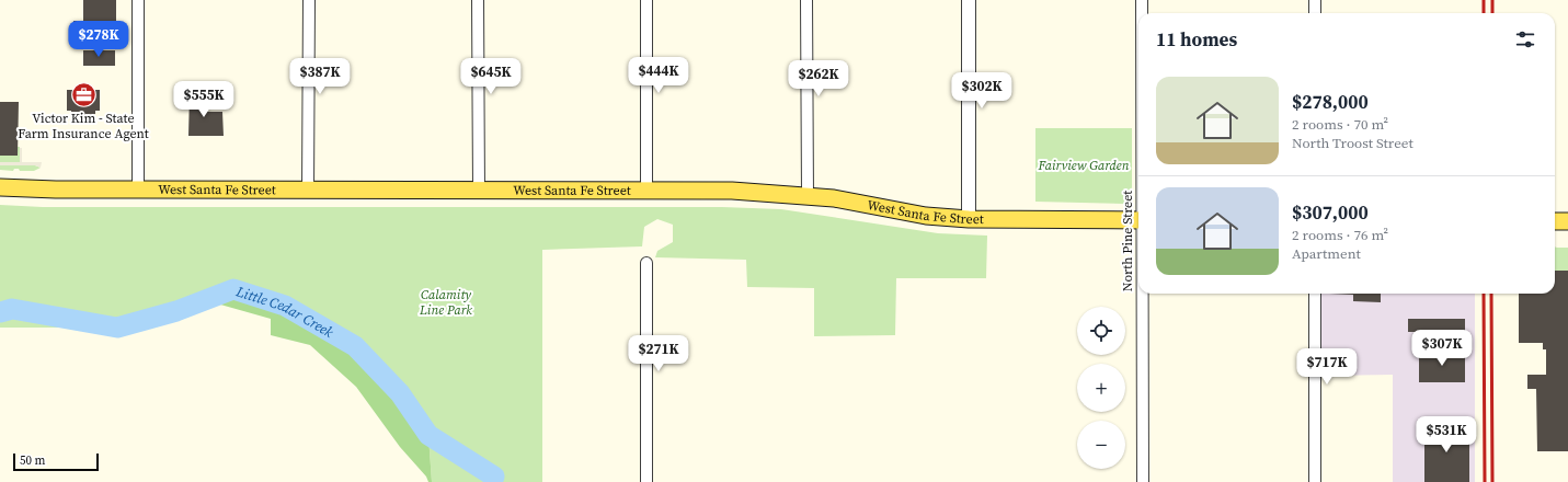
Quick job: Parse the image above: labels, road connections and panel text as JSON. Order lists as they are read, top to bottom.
{
  "streets": {
    "main road": ["West Santa Fe Street"],
    "street": ["North Pine Street"]
  },
  "water": ["Little Cedar Creek"],
  "parks": ["Fairview Garden", "Calamity Line Park"],
  "places": {
    "office": ["Victor Kim - State Farm Insurance Agent"]
  },
  "scale_bar": "50 m",
  "page": {
    "heading": "11 homes",
    "price": [
      "$278K",
      "$444K",
      "$387K",
      "$645K",
      "$262K",
      "$302K",
      "$555K",
      "$307K",
      "$271K",
      "$717K",
      "$531K"
    ],
    "list": [
      {
        "name": "$278,000",
        "note": "2 rooms · 70 m² · North Troost Street"
      },
      {
        "name": "$307,000",
        "note": "2 rooms · 76 m² · Apartment"
      }
    ],
    "map_buttons": ["+", "−"],
    "scale": "50 m"
  }
}
